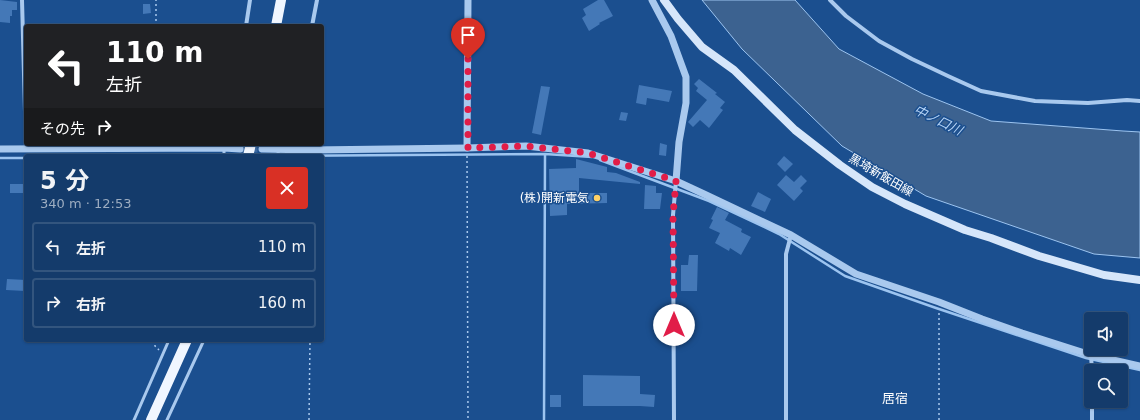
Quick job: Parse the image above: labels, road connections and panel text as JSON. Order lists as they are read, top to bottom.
{
  "streets": {
    "main road": ["黒埼新飯田線"]
  },
  "districts": ["居宿"],
  "water": ["中ノ口川"],
  "places": ["(株)開新電気"],
  "page": {
    "turn": ["110 m", "左折"],
    "then": "その先",
    "heading": ["5 分", "340 m · 12:53"],
    "list": [
      {
        "name": "左折",
        "value": "110 m"
      },
      {
        "name": "右折",
        "value": "160 m"
      }
    ]
  }
}
